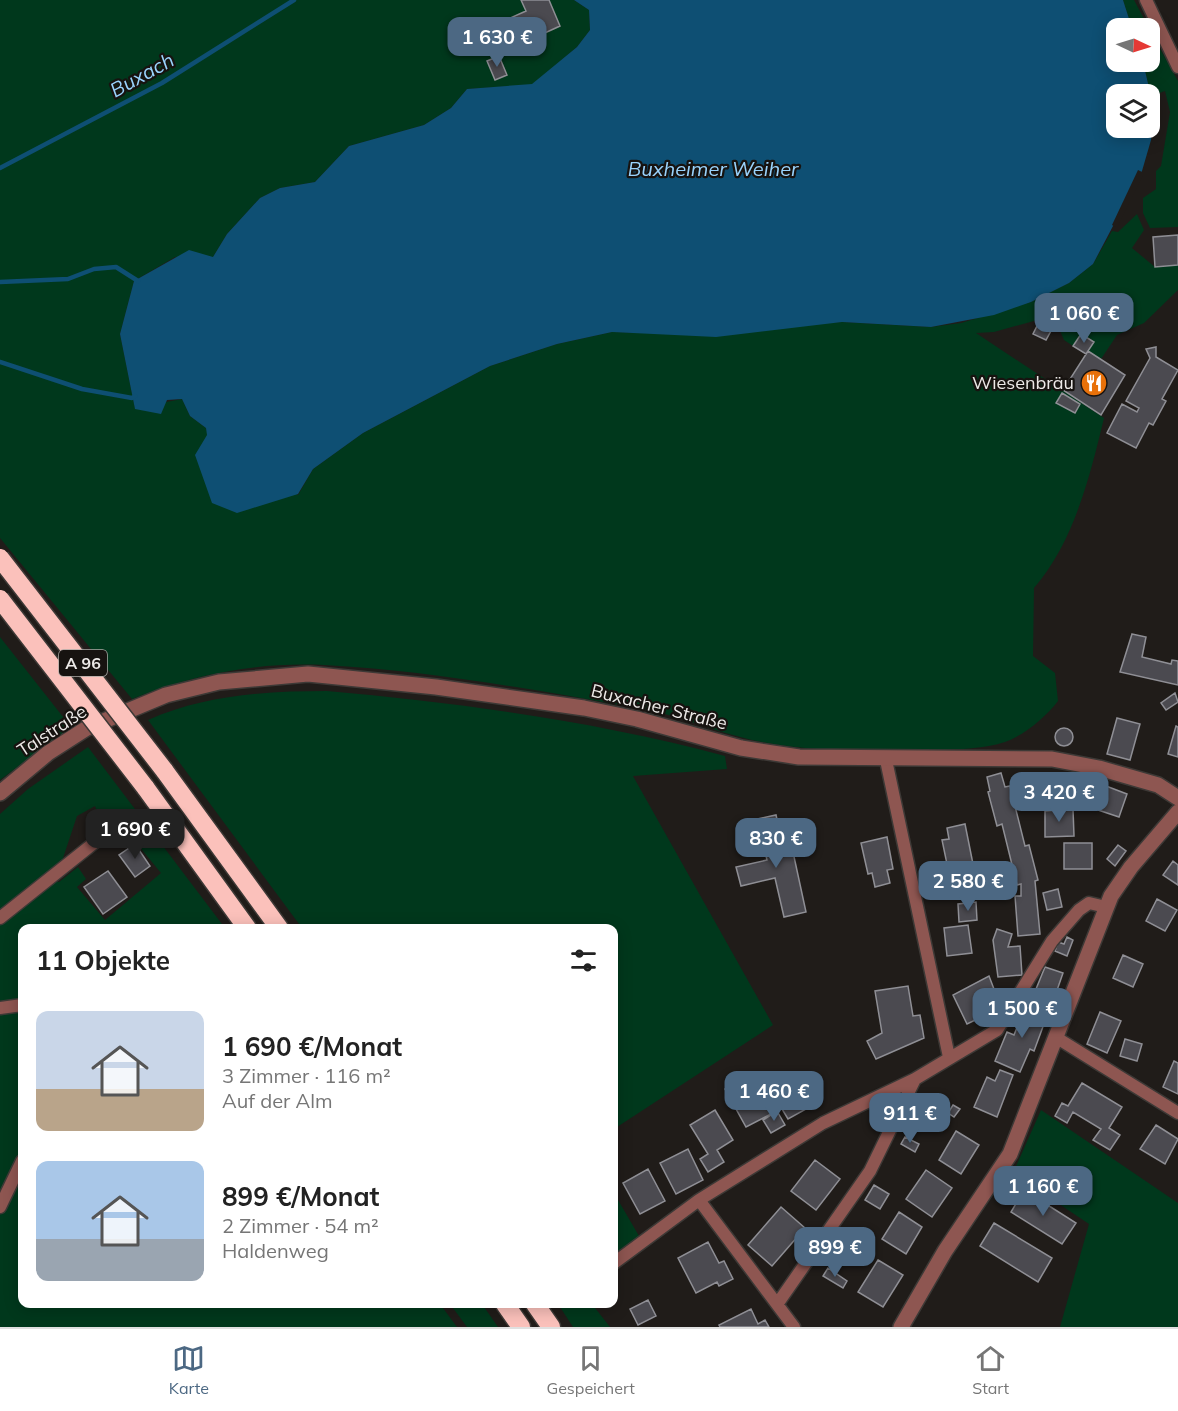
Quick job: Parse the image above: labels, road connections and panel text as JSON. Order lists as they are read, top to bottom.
{
  "streets": {
    "highway": ["A 96"],
    "street": ["Buxacher Straße", "Talstraße"]
  },
  "crossings": [
    ["Buxacher Straße", "Talstraße"]
  ],
  "water": ["Buxach", "Buxheimer Weiher"],
  "places": {
    "restaurant": ["Wiesenbräu"]
  },
  "north": "right",
  "page": {
    "price": [
      "1 630 €",
      "1 060 €",
      "3 420 €",
      "1 690 €",
      "830 €",
      "2 580 €",
      "1 500 €",
      "1 460 €",
      "911 €",
      "1 160 €",
      "899 €"
    ],
    "heading": "11 Objekte",
    "list": [
      {
        "name": "1 690 €/Monat",
        "note": "3 Zimmer · 116 m² · Auf der Alm"
      },
      {
        "name": "899 €/Monat",
        "note": "2 Zimmer · 54 m² · Haldenweg"
      }
    ],
    "tabs": ["Karte", "Gespeichert", "Start"]
  }
}
